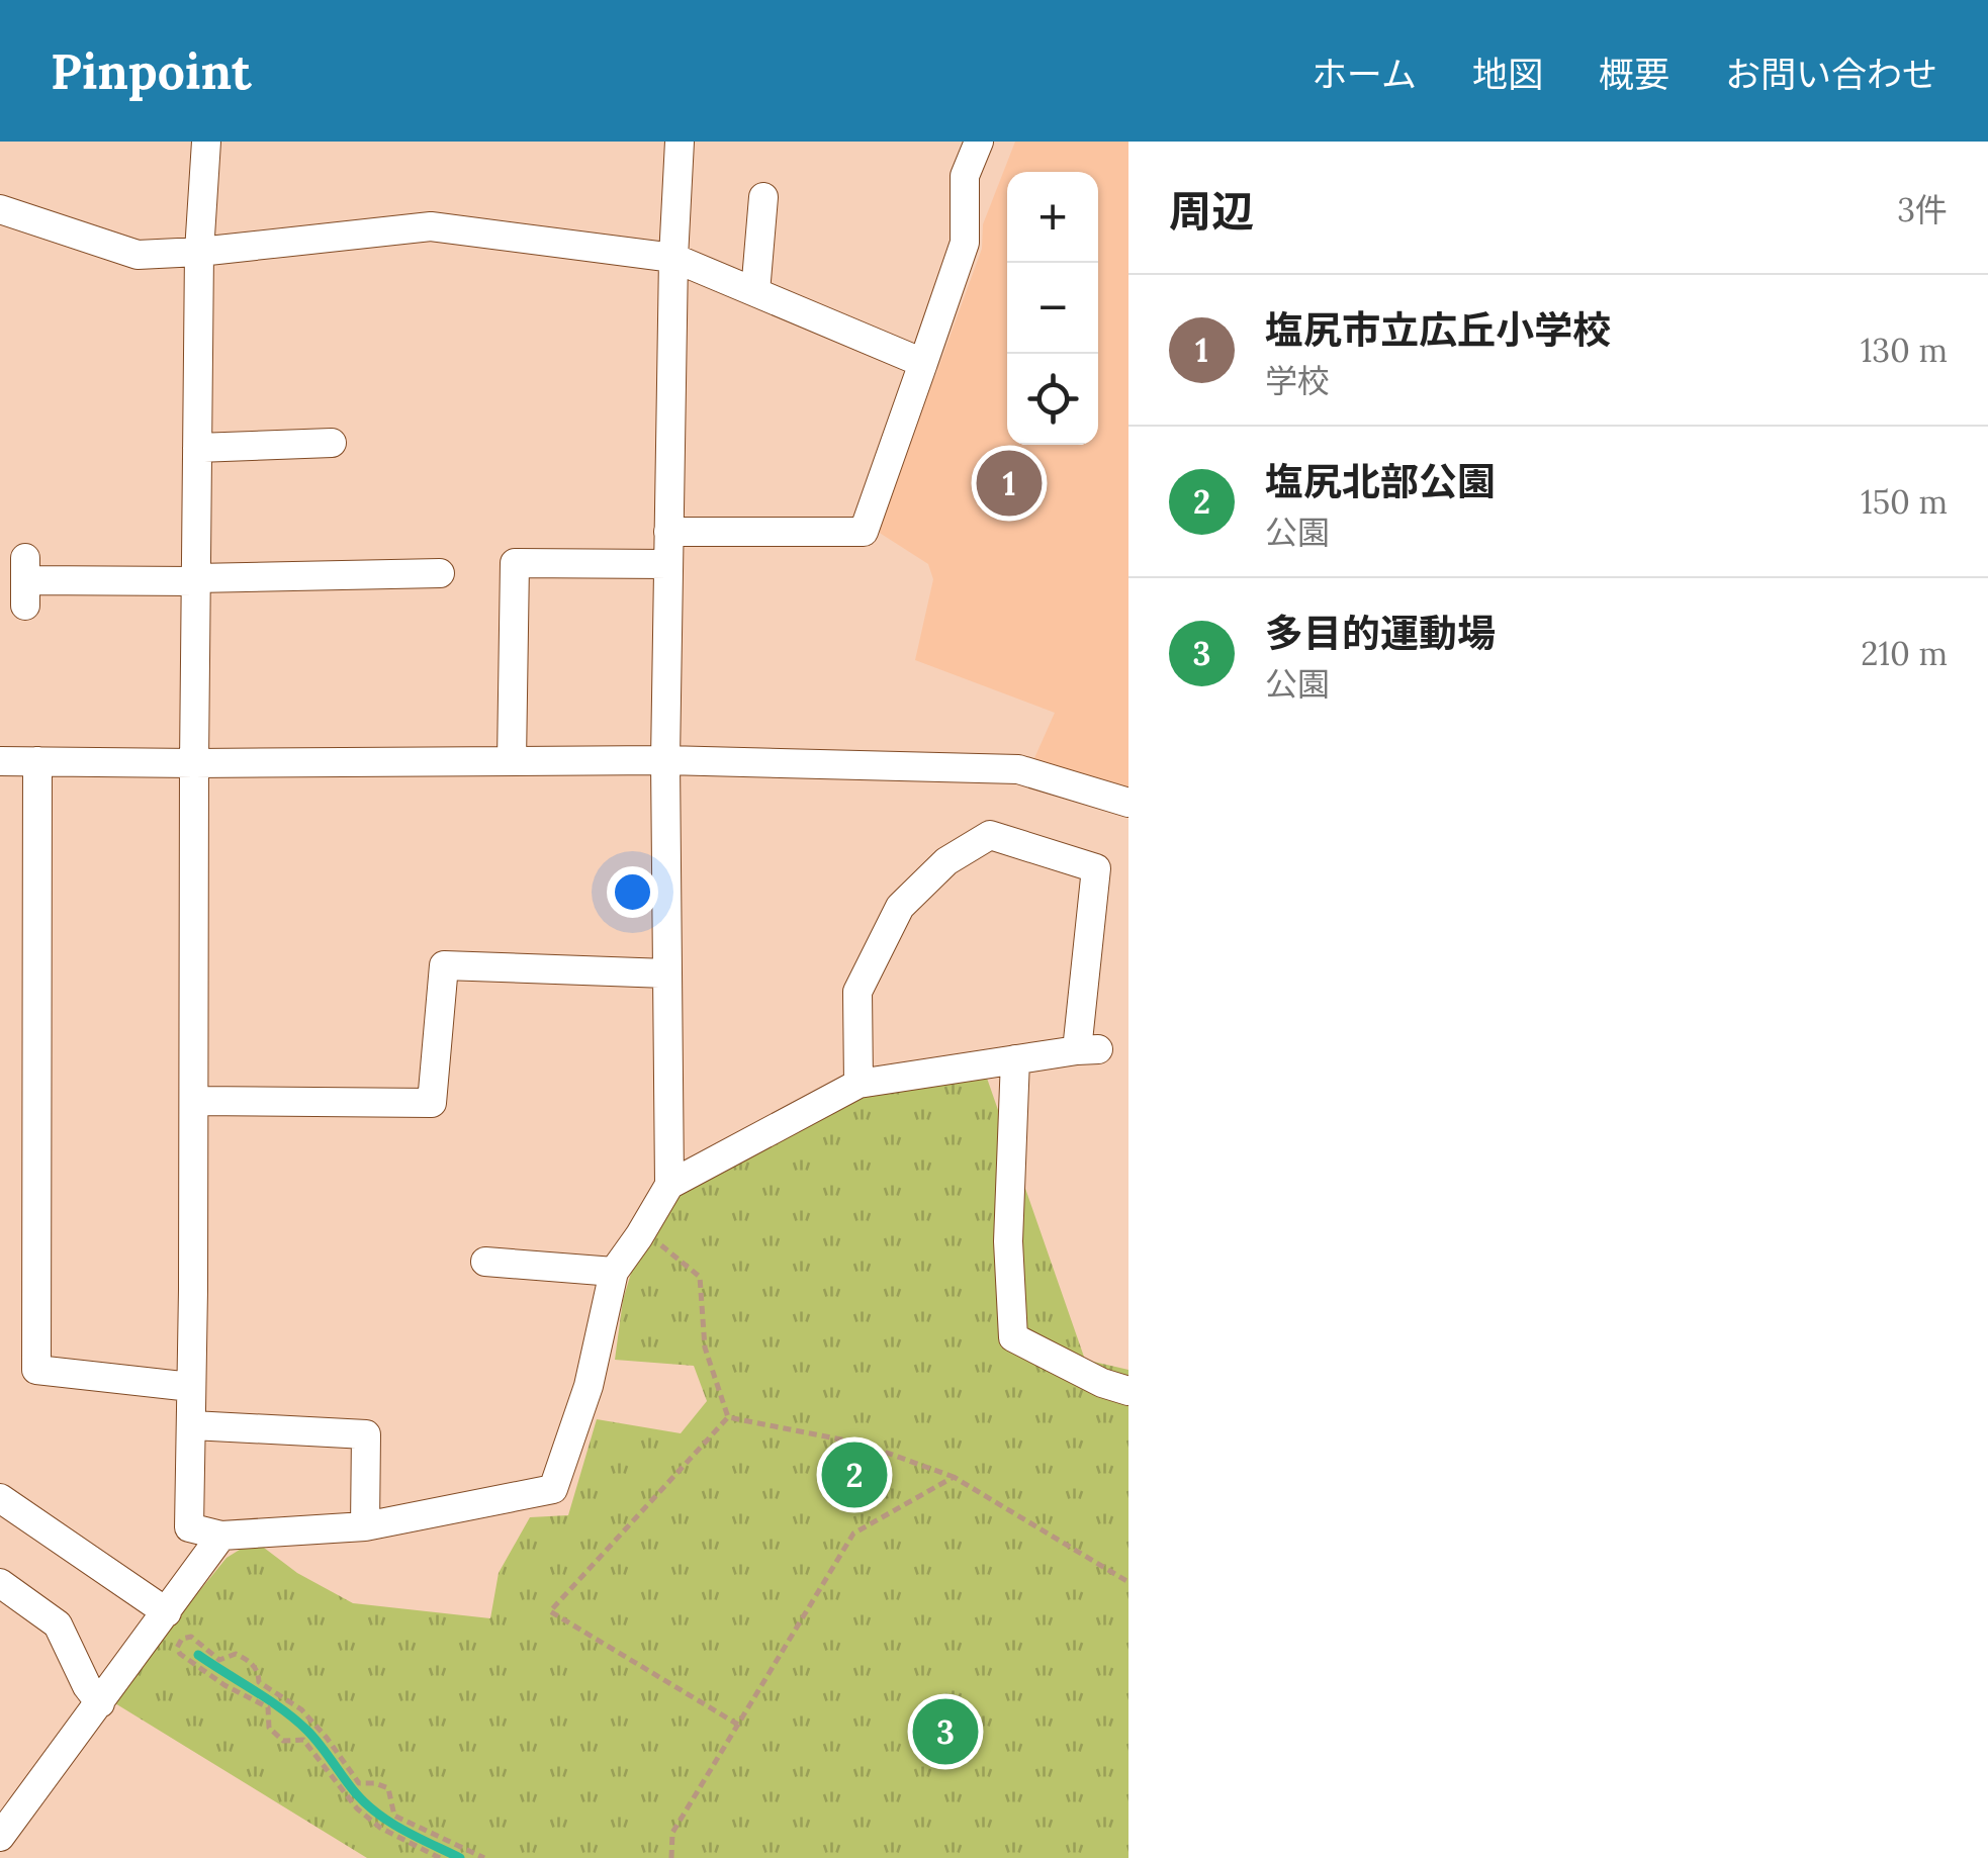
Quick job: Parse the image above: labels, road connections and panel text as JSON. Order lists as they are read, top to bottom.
{
  "page": {
    "header": "Pinpoint",
    "nav": [
      "ホーム",
      "地図",
      "概要",
      "お問い合わせ"
    ],
    "heading": ["周辺", "3件"],
    "map_buttons": ["+", "−"],
    "list": [
      {
        "mark": "1",
        "name": "塩尻市立広丘小学校",
        "note": "学校",
        "value": "130 m"
      },
      {
        "mark": "2",
        "name": "塩尻北部公園",
        "note": "公園",
        "value": "150 m"
      },
      {
        "mark": "3",
        "name": "多目的運動場",
        "note": "公園",
        "value": "210 m"
      }
    ],
    "pins": ["1", "2", "3"]
  }
}
